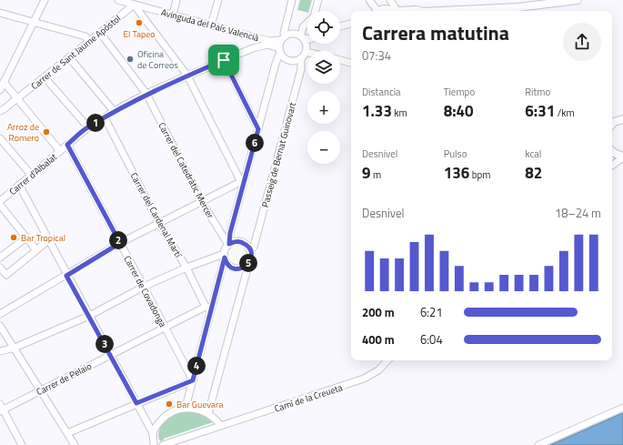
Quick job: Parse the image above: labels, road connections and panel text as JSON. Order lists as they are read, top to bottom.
{
  "streets": {
    "street": [
      "Avinguda del País Valencià",
      "Carrer de Sant Jaume Apòstol",
      "Passeig de Bernat Guinovart",
      "Carrer del Catedràtic Mercer",
      "Carrer d'Albalat",
      "Carrer del Cardenal Martí",
      "Carrer de Covadonga",
      "Carrer de Pelaio",
      "Camí de la Creueta"
    ]
  },
  "crossings": [
    ["Avinguda del País Valencià", "Carrer de Sant Jaume Apòstol"],
    ["Avinguda del País Valencià", "Passeig de Bernat Guinovart"],
    ["Avinguda del País Valencià", "Carrer d'Albalat"],
    ["Carrer de Sant Jaume Apòstol", "Carrer del Catedràtic Mercer"],
    ["Passeig de Bernat Guinovart", "Carrer del Catedràtic Mercer"],
    ["Passeig de Bernat Guinovart", "Carrer d'Albalat"],
    ["Carrer del Catedràtic Mercer", "Carrer d'Albalat"],
    ["Carrer d'Albalat", "Carrer del Cardenal Martí"],
    ["Carrer d'Albalat", "Carrer de Covadonga"],
    ["Carrer del Cardenal Martí", "Carrer de Pelaio"],
    ["Carrer de Covadonga", "Carrer de Pelaio"]
  ],
  "places": [
    "El Tapeo",
    "Oficina de Correos",
    "Arroz de Romero",
    "Bar Tropical",
    "Bar Guevara"
  ],
  "page": {
    "map_buttons": ["+", "−"],
    "heading": ["Carrera matutina", "07:34"],
    "stats": [
      ["Distancia", "1.33 km"],
      ["Tiempo", "8:40"],
      ["Ritmo", "6:31 /km"],
      ["Desnivel", "9 m"],
      ["Pulso", "136 bpm"],
      ["kcal", "82"]
    ],
    "pins": [
      "1",
      "6",
      "2",
      "5",
      "3",
      "4"
    ],
    "chart": ["Desnivel", "18–24 m"],
    "list": [
      {
        "name": "200 m",
        "note": "6:21"
      },
      {
        "name": "400 m",
        "note": "6:04"
      }
    ]
  }
}
